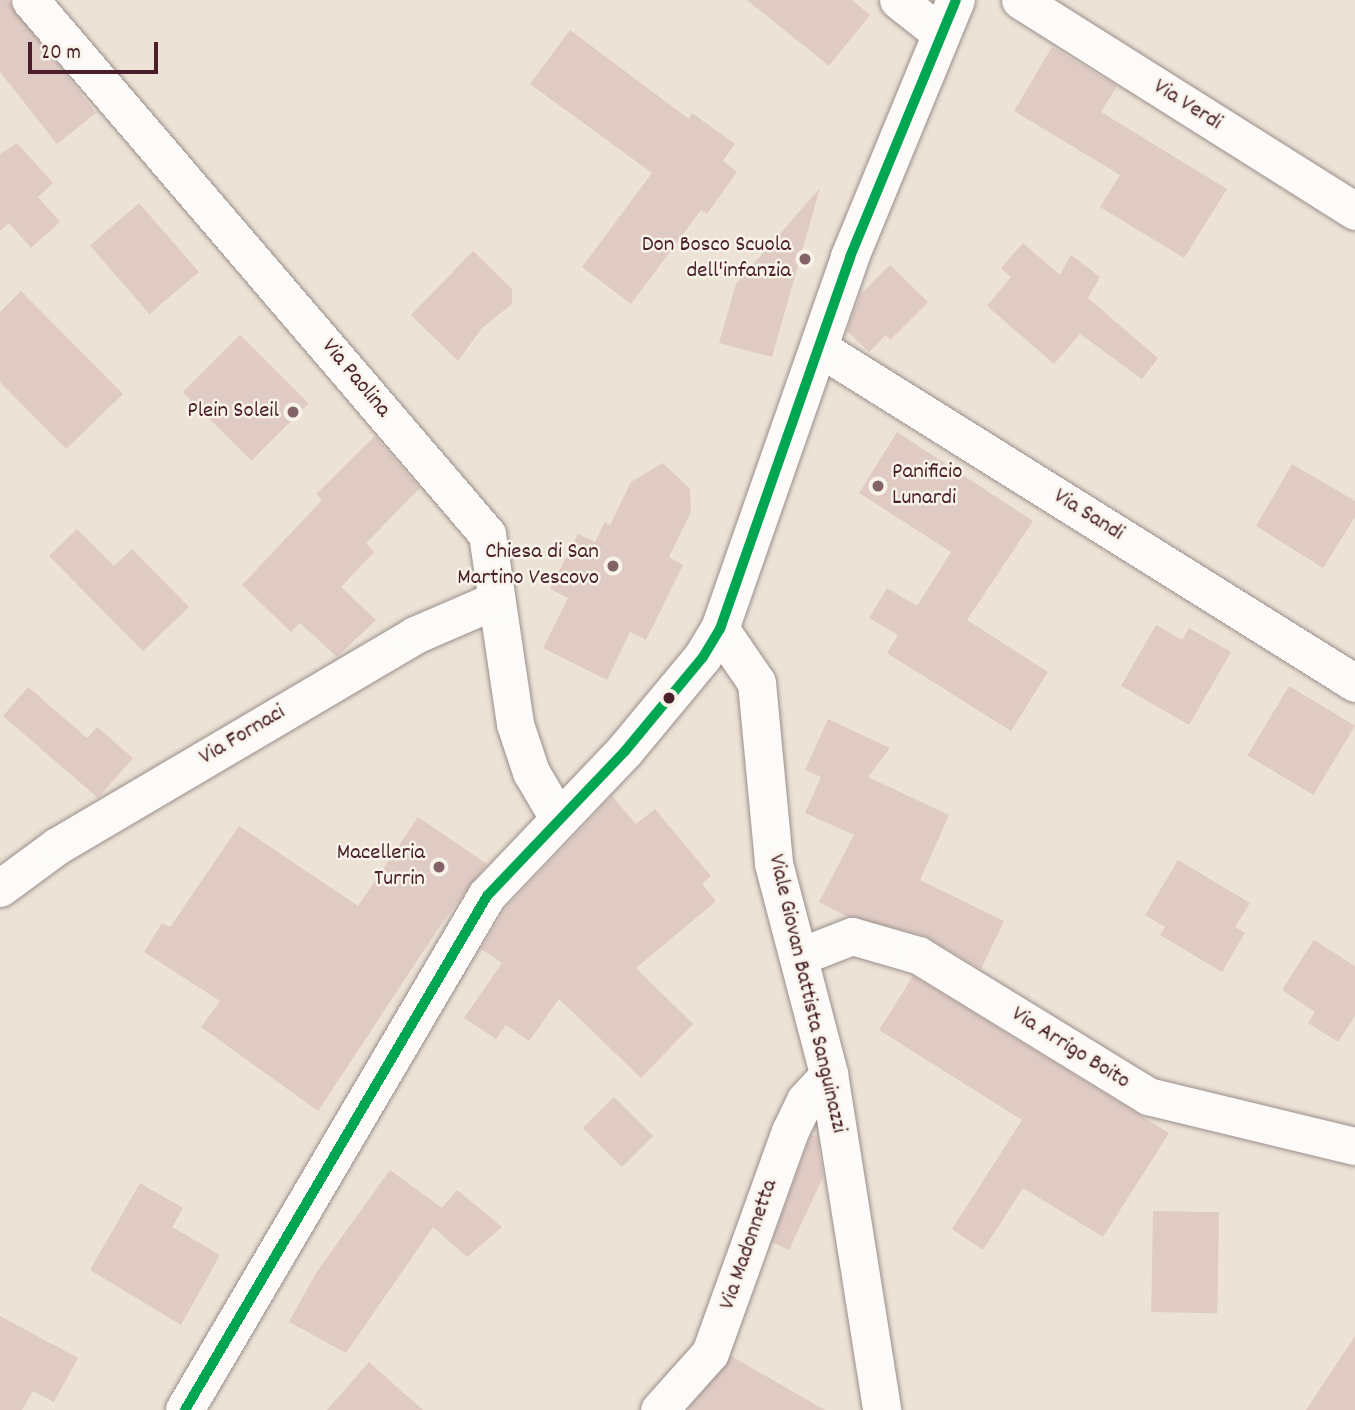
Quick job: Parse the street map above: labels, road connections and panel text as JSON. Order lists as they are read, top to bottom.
{
  "streets": {
    "main road": ["Viale Giovan Battista Sanguinazzi"],
    "street": [
      "Via Verdi",
      "Via Paolina",
      "Via Sandi",
      "Via Fornaci",
      "Via Arrigo Boito",
      "Via Madonnetta"
    ]
  },
  "crossings": [
    ["Via Paolina", "Via Fornaci"],
    ["Viale Giovan Battista Sanguinazzi", "Via Arrigo Boito"],
    ["Viale Giovan Battista Sanguinazzi", "Via Madonnetta"]
  ],
  "places": [
    "Don Bosco Scuola dell'infanzia",
    "Plein Soleil",
    "Panificio Lunardi",
    "Chiesa di San Martino Vescovo",
    "Macelleria Turrin"
  ],
  "scale_bar": "20 m"
}
